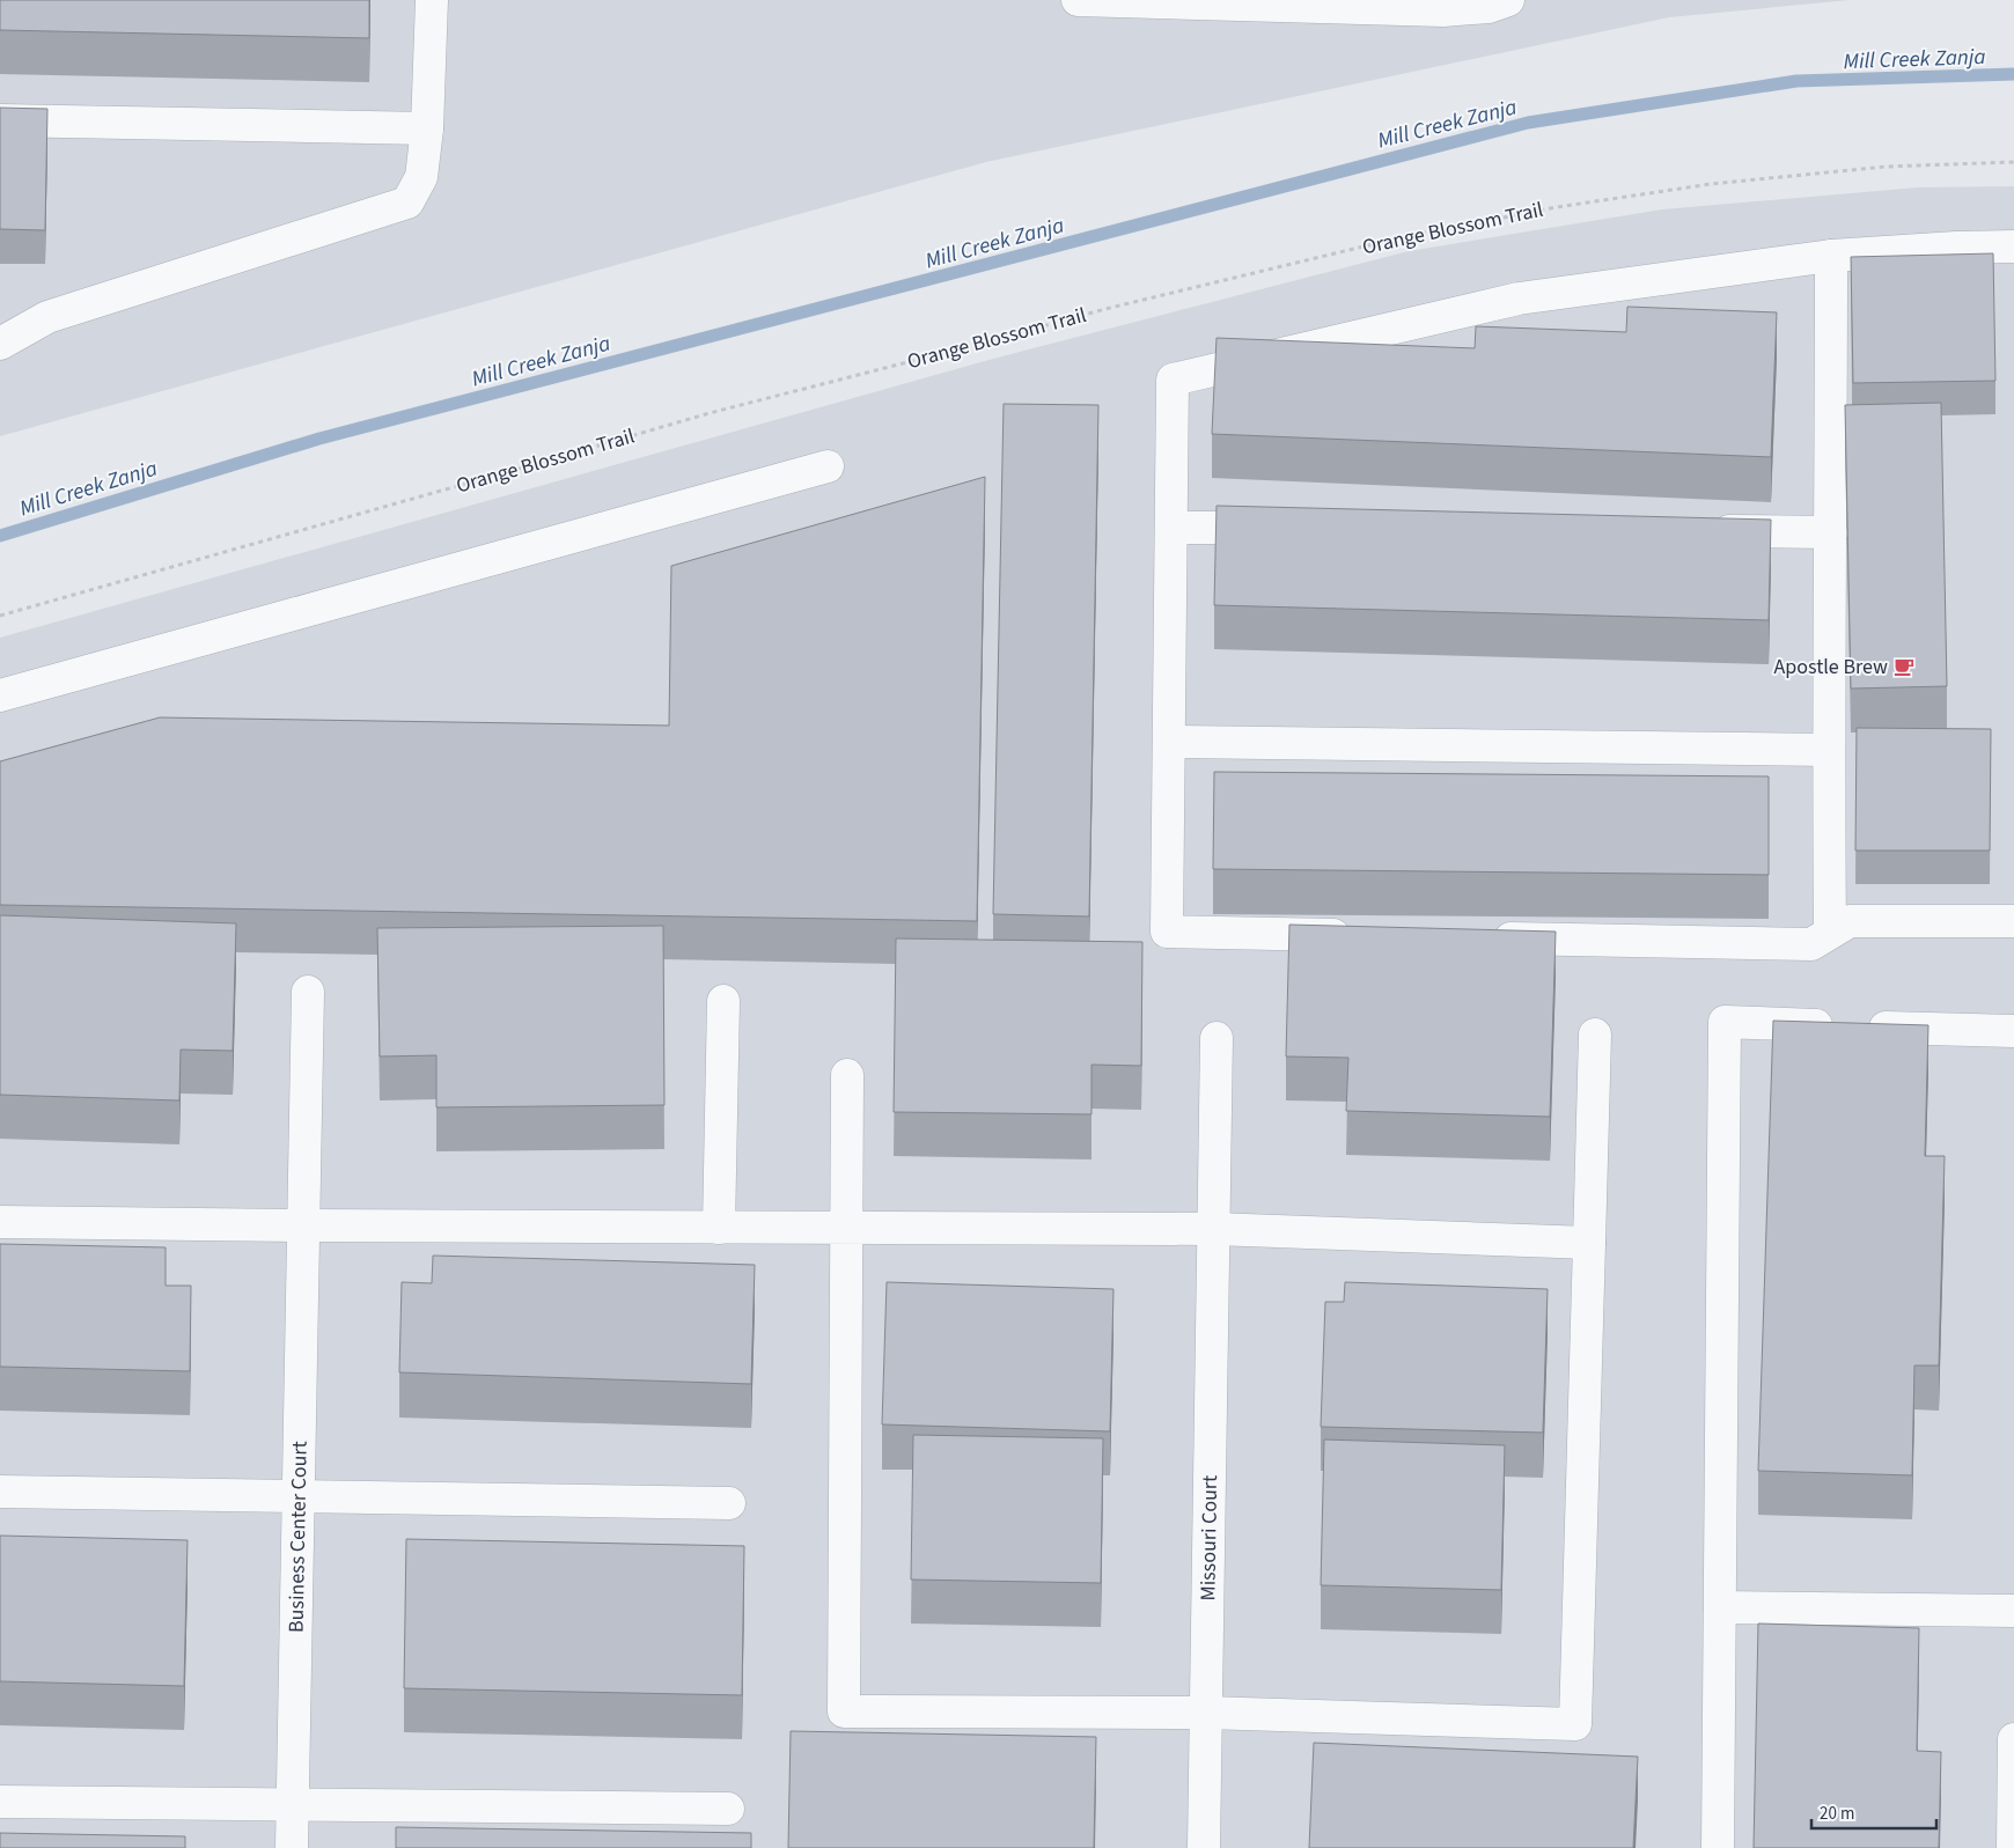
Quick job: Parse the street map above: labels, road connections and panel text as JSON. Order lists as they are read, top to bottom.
{
  "streets": {
    "street": ["Business Center Court", "Missouri Court"],
    "path": ["Orange Blossom Trail"]
  },
  "water": ["Mill Creek Zanja"],
  "places": {
    "cafe": ["Apostle Brew"]
  },
  "scale_bar": "20 m"
}
